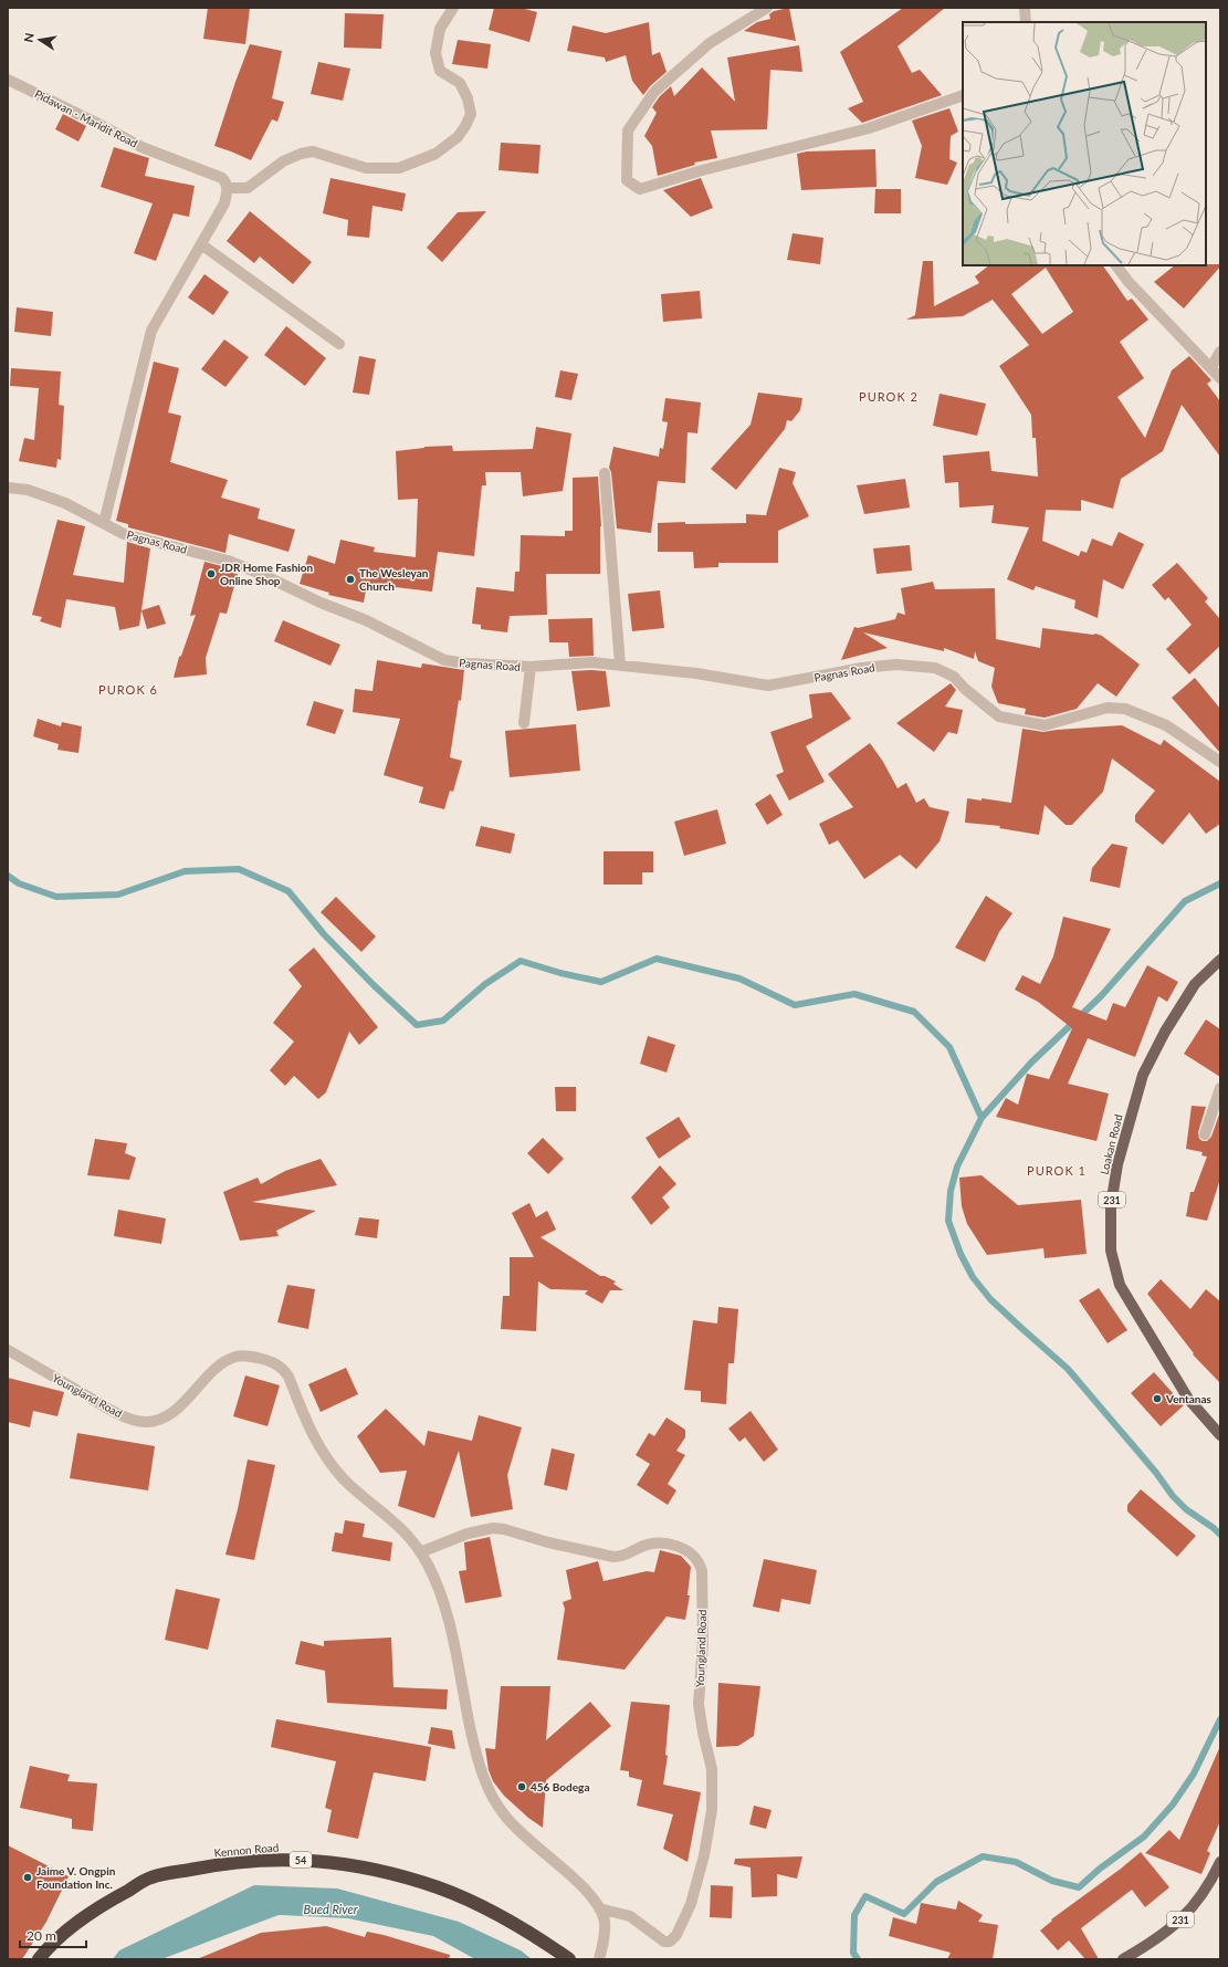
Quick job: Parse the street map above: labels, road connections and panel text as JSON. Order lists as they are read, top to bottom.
{
  "streets": {
    "highway": ["Kennon Road", "54"],
    "main road": ["Loakan Road", "231"],
    "street": ["Pidawan - Maridit Road", "Pagnas Road", "Youngland Road"]
  },
  "districts": ["PUROK 2", "PUROK 6", "PUROK 1"],
  "water": ["Bued River"],
  "places": [
    "JDR Home Fashion Online Shop",
    "The Wesleyan Church",
    "Ventanas",
    "456 Bodega",
    "Jaime V. Ongpin Foundation Inc."
  ],
  "scale_bar": "20 m",
  "north": "left"
}
